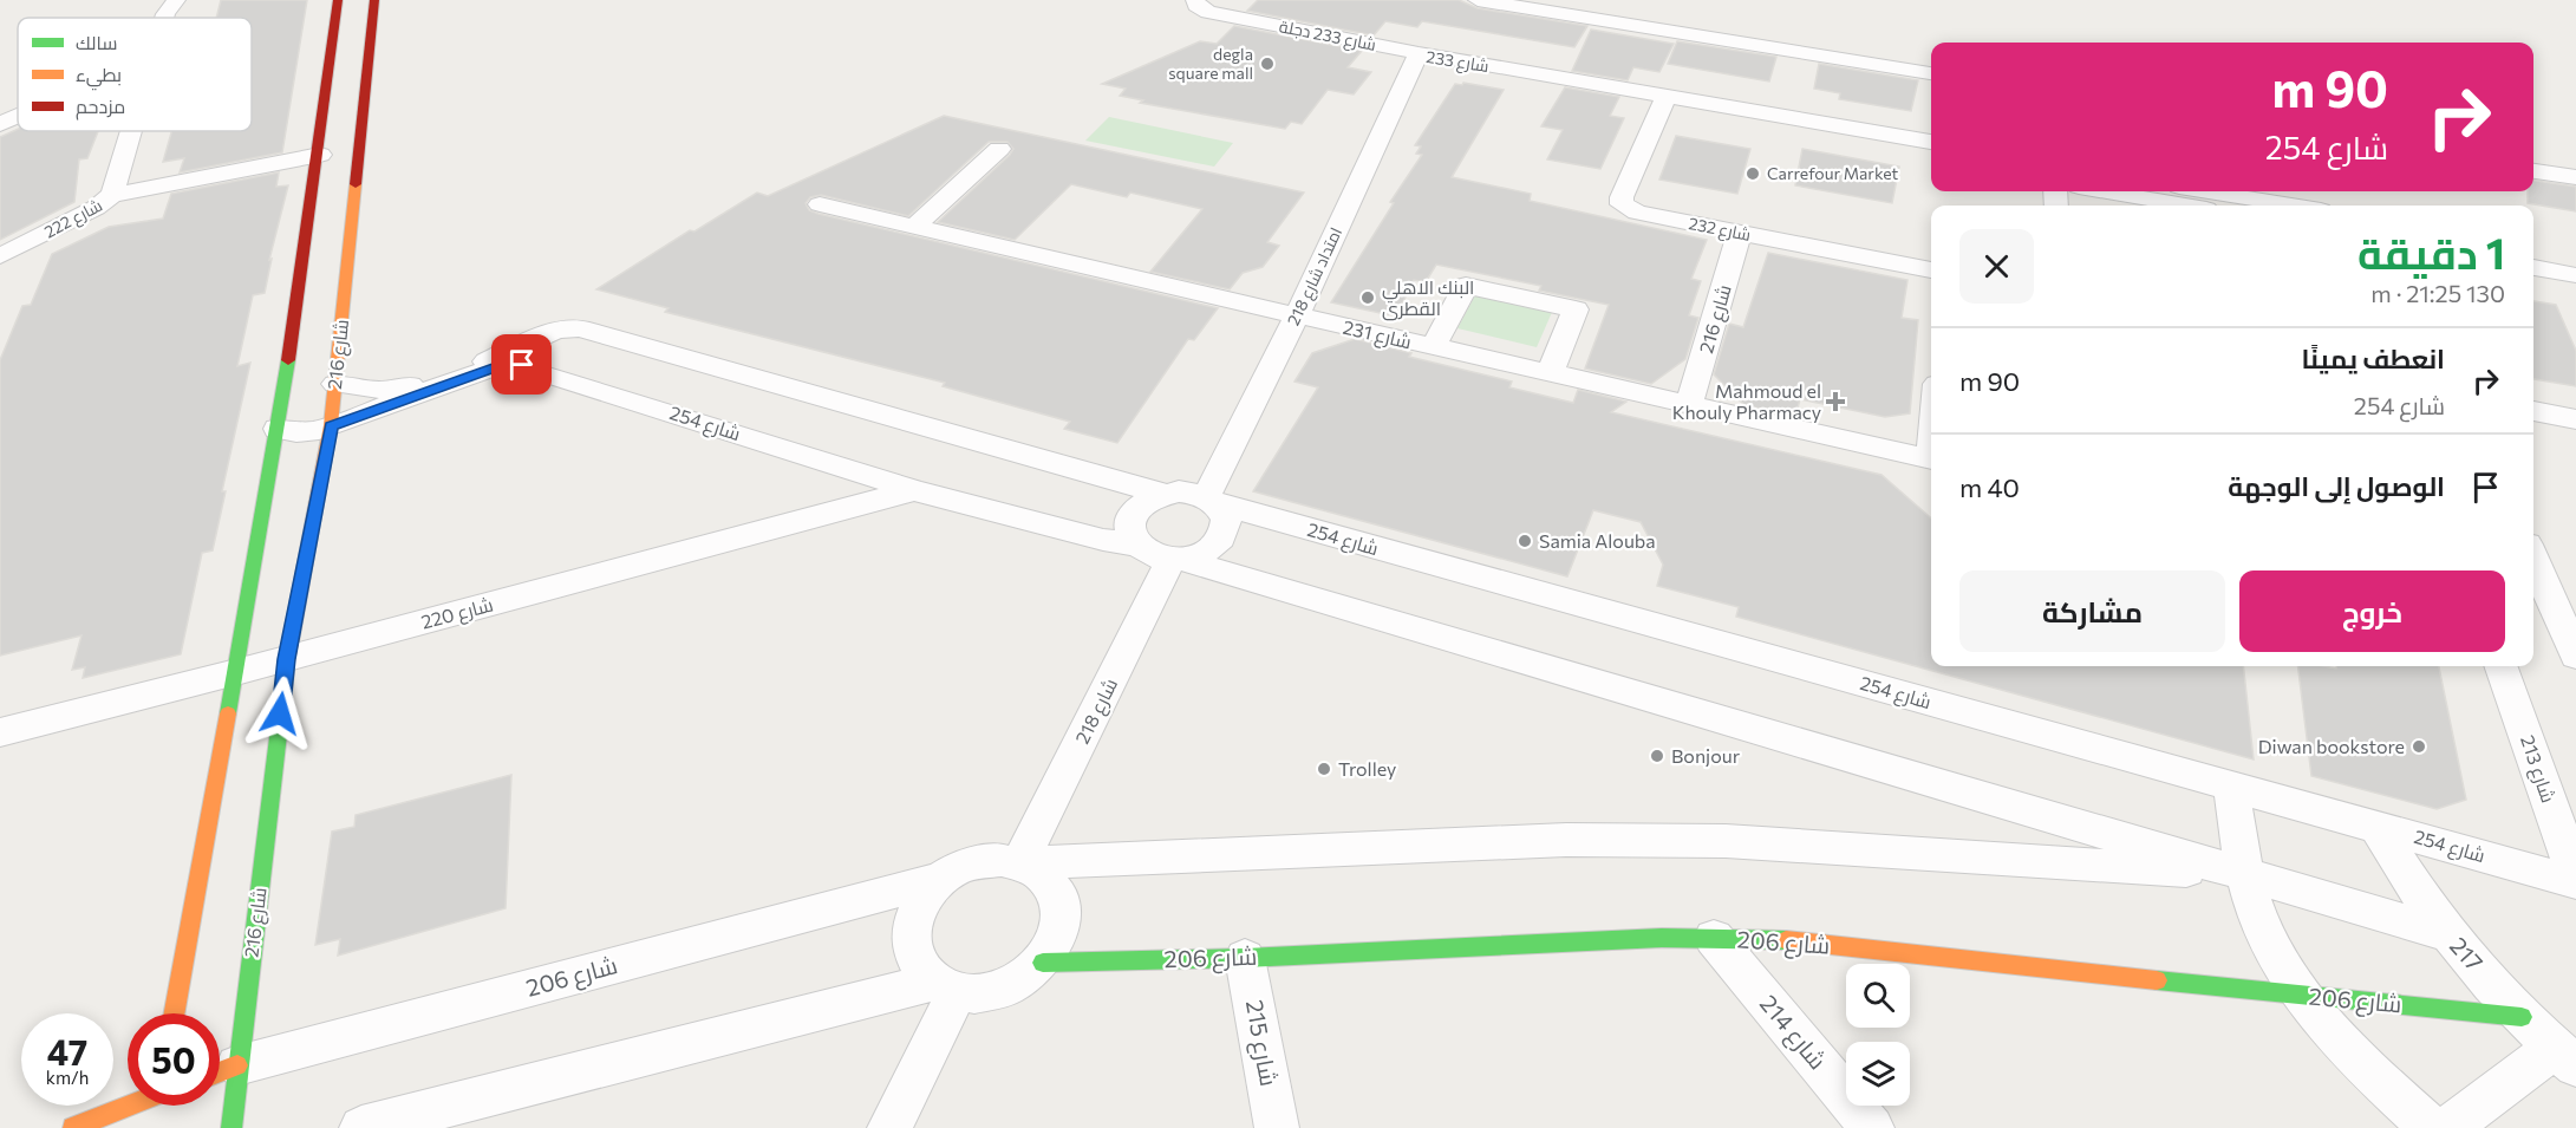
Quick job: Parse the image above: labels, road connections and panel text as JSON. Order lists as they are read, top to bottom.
{
  "streets": {
    "main road": ["شارع 216", "شارع 206"],
    "street": [
      "شارع 233 دجلة",
      "شارع 233",
      "شارع 222",
      "شارع 232",
      "امتداد شارع 218",
      "شارع 231",
      "شارع 254",
      "شارع 220",
      "شارع 218",
      "شارع 213",
      "217",
      "شارع 214",
      "شارع 215"
    ]
  },
  "crossings": [
    ["شارع 233 دجلة", "شارع 233"],
    ["شارع 233 دجلة", "امتداد شارع 218"],
    ["شارع 233", "شارع 232"],
    ["شارع 233", "امتداد شارع 218"],
    ["شارع 232", "شارع 216"],
    ["امتداد شارع 218", "شارع 231"],
    ["امتداد شارع 218", "شارع 254"],
    ["امتداد شارع 218", "شارع 218"],
    ["شارع 216", "شارع 231"],
    ["شارع 216", "شارع 254"],
    ["شارع 216", "شارع 220"],
    ["شارع 216", "شارع 206"],
    ["شارع 254", "شارع 220"],
    ["شارع 254", "شارع 218"],
    ["شارع 254", "شارع 213"],
    ["شارع 254", "217"],
    ["شارع 218", "شارع 206"],
    ["شارع 206", "217"],
    ["شارع 206", "شارع 214"],
    ["شارع 206", "شارع 215"]
  ],
  "places": {
    "other": [
      "degla square mall",
      "Carrefour Market",
      "البنك الاهلي القطرى",
      "Samia Alouba",
      "Diwan bookstore",
      "Bonjour",
      "Trolley"
    ],
    "health": ["Mahmoud el Khouly Pharmacy"]
  },
  "legend": ["سالك", "بطيء", "مزدحم"],
  "page": {
    "turn": ["90 m", "شارع 254"],
    "heading": ["1 دقيقة", "130 m · 21:25"],
    "list": [
      {
        "name": "انعطف يمينًا",
        "note": "شارع 254",
        "value": "90 m"
      },
      {
        "name": "الوصول إلى الوجهة",
        "value": "40 m"
      }
    ],
    "buttons": ["خروج", "مشاركة"],
    "speed": "47 km/h",
    "limit": "50"
  }
}
